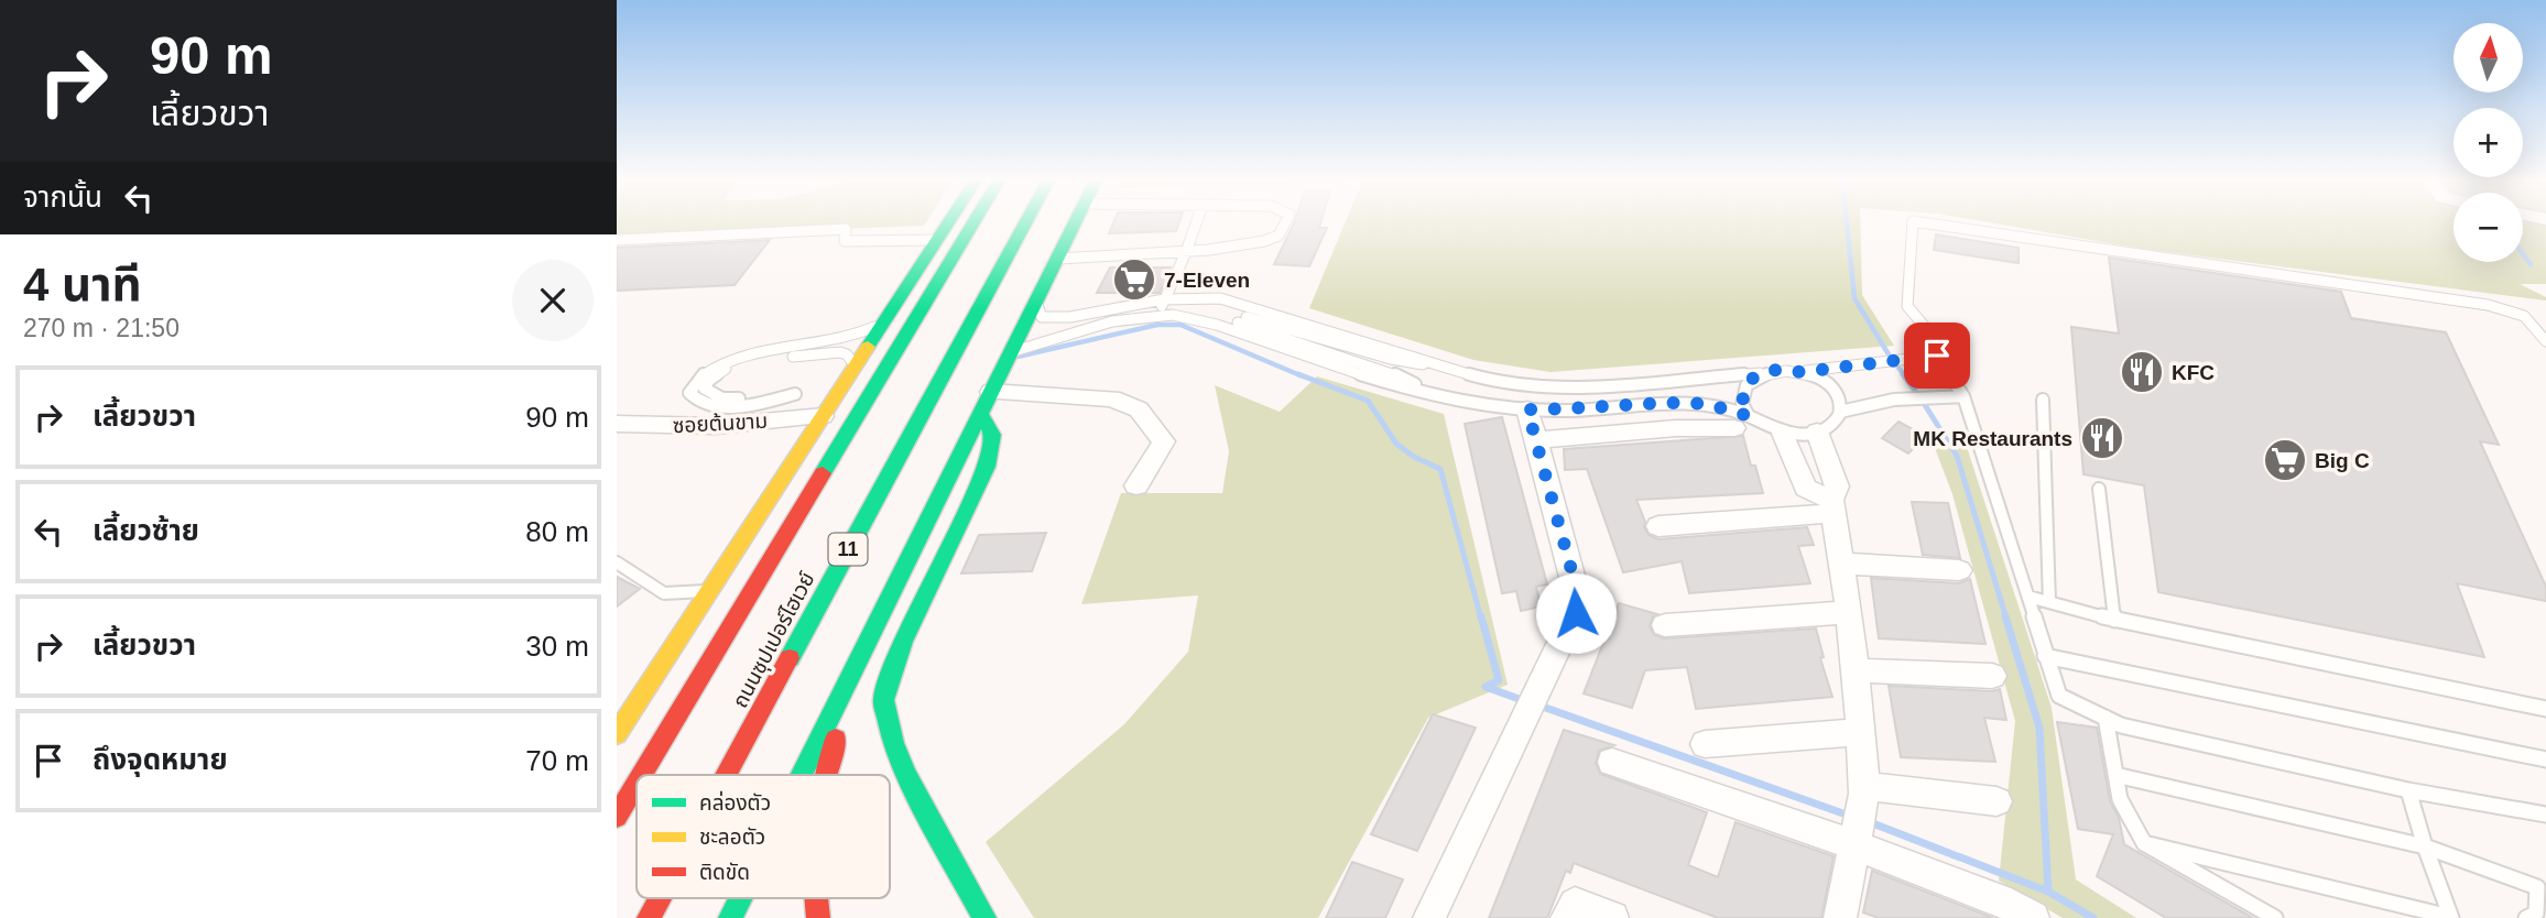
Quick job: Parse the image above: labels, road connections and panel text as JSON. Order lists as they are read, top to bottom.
{
  "streets": {
    "main road": ["11", "ถนนซุปเปอร์ไฮเวย์"],
    "street": ["ซอยต้นขาม"]
  },
  "places": {
    "supermarket": ["7-Eleven", "Big C"],
    "restaurant": ["KFC", "MK Restaurants"]
  },
  "legend": ["คล่องตัว", "ชะลอตัว", "ติดขัด"],
  "north": "top",
  "page": {
    "turn": ["90 m", "เลี้ยวขวา"],
    "map_buttons": ["+", "−"],
    "then": "จากนั้น",
    "heading": ["4 นาที", "270 m · 21:50"],
    "list": [
      {
        "name": "เลี้ยวขวา",
        "value": "90 m"
      },
      {
        "name": "เลี้ยวซ้าย",
        "value": "80 m"
      },
      {
        "name": "เลี้ยวขวา",
        "value": "30 m"
      },
      {
        "name": "ถึงจุดหมาย",
        "value": "70 m"
      }
    ]
  }
}
